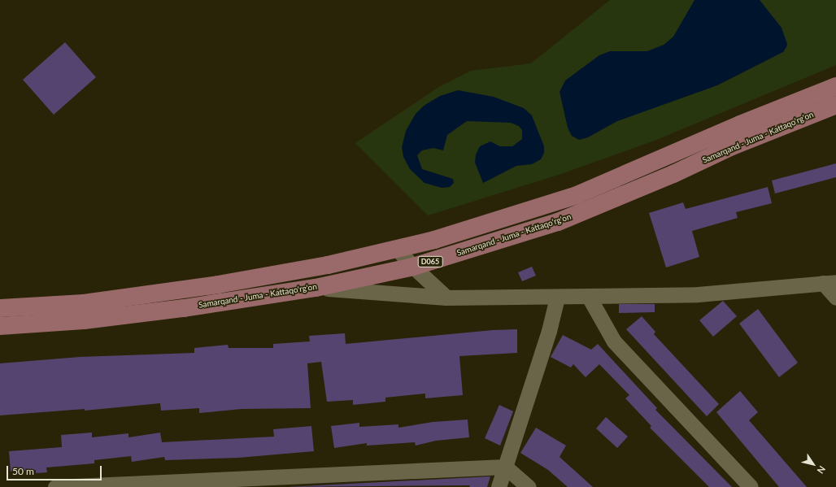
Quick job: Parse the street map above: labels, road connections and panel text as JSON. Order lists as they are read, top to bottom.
{
  "streets": {
    "main road": ["Samarqand - Juma - Kattaqo‘rg‘on", "D065"]
  },
  "scale_bar": "50 m",
  "north": "bottom right"
}
